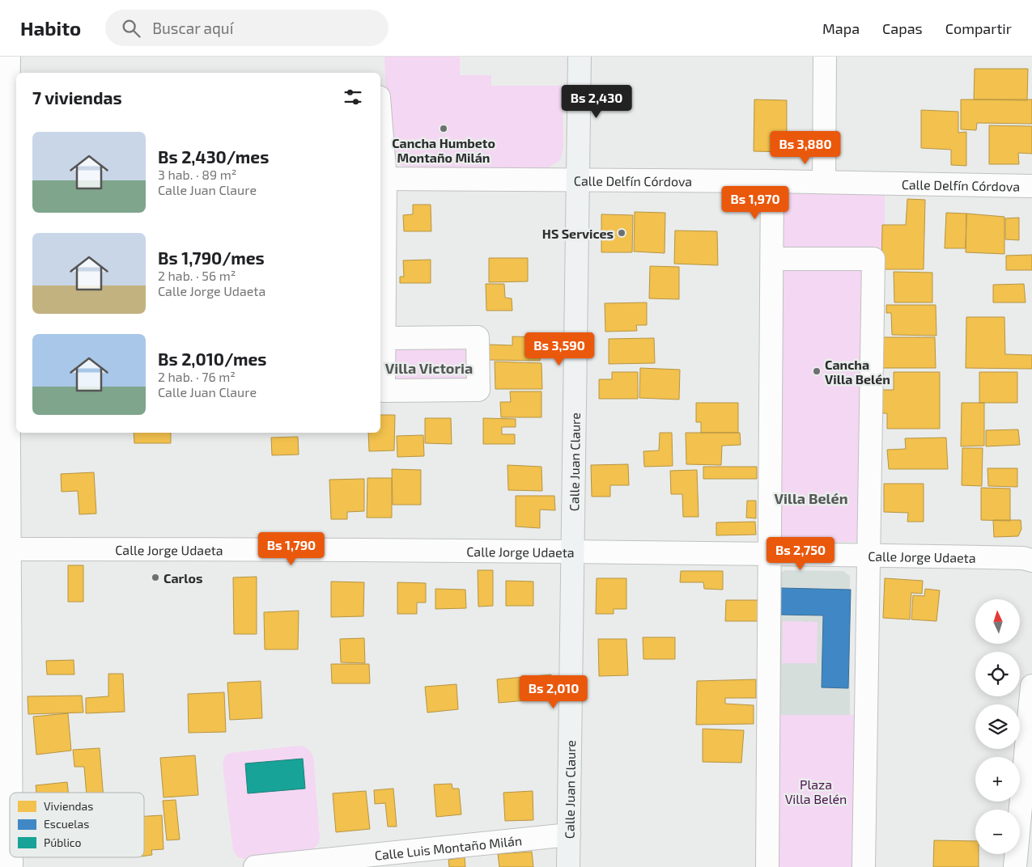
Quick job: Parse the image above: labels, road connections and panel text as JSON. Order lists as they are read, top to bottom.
{
  "streets": {
    "street": [
      "Calle Delfín Córdova",
      "Calle Juan Claure",
      "Calle Jorge Udaeta",
      "Calle Luis Montaño Milán"
    ]
  },
  "crossings": [
    ["Calle Delfín Córdova", "Calle Juan Claure"],
    ["Calle Juan Claure", "Calle Jorge Udaeta"],
    ["Calle Juan Claure", "Calle Luis Montaño Milán"]
  ],
  "districts": ["Villa Victoria", "Villa Belén"],
  "parks": ["Plaza Villa Belén"],
  "places": [
    "Cancha Humbeto Montaño Milán",
    "HS Services",
    "Cancha Villa Belén",
    "Carlos"
  ],
  "legend": ["Viviendas", "Escuelas", "Público"],
  "north": "top",
  "page": {
    "header": "Habito",
    "search": "Buscar aquí",
    "nav": ["Mapa", "Capas", "Compartir"],
    "heading": "7 viviendas",
    "price": [
      "Bs 2,430",
      "Bs 3,880",
      "Bs 1,970",
      "Bs 3,590",
      "Bs 1,790",
      "Bs 2,750",
      "Bs 2,010"
    ],
    "list": [
      {
        "name": "Bs 2,430/mes",
        "note": "3 hab. · 89 m² · Calle Juan Claure"
      },
      {
        "name": "Bs 1,790/mes",
        "note": "2 hab. · 56 m² · Calle Jorge Udaeta"
      },
      {
        "name": "Bs 2,010/mes",
        "note": "2 hab. · 76 m² · Calle Juan Claure"
      }
    ],
    "map_buttons": ["+", "−"]
  }
}
